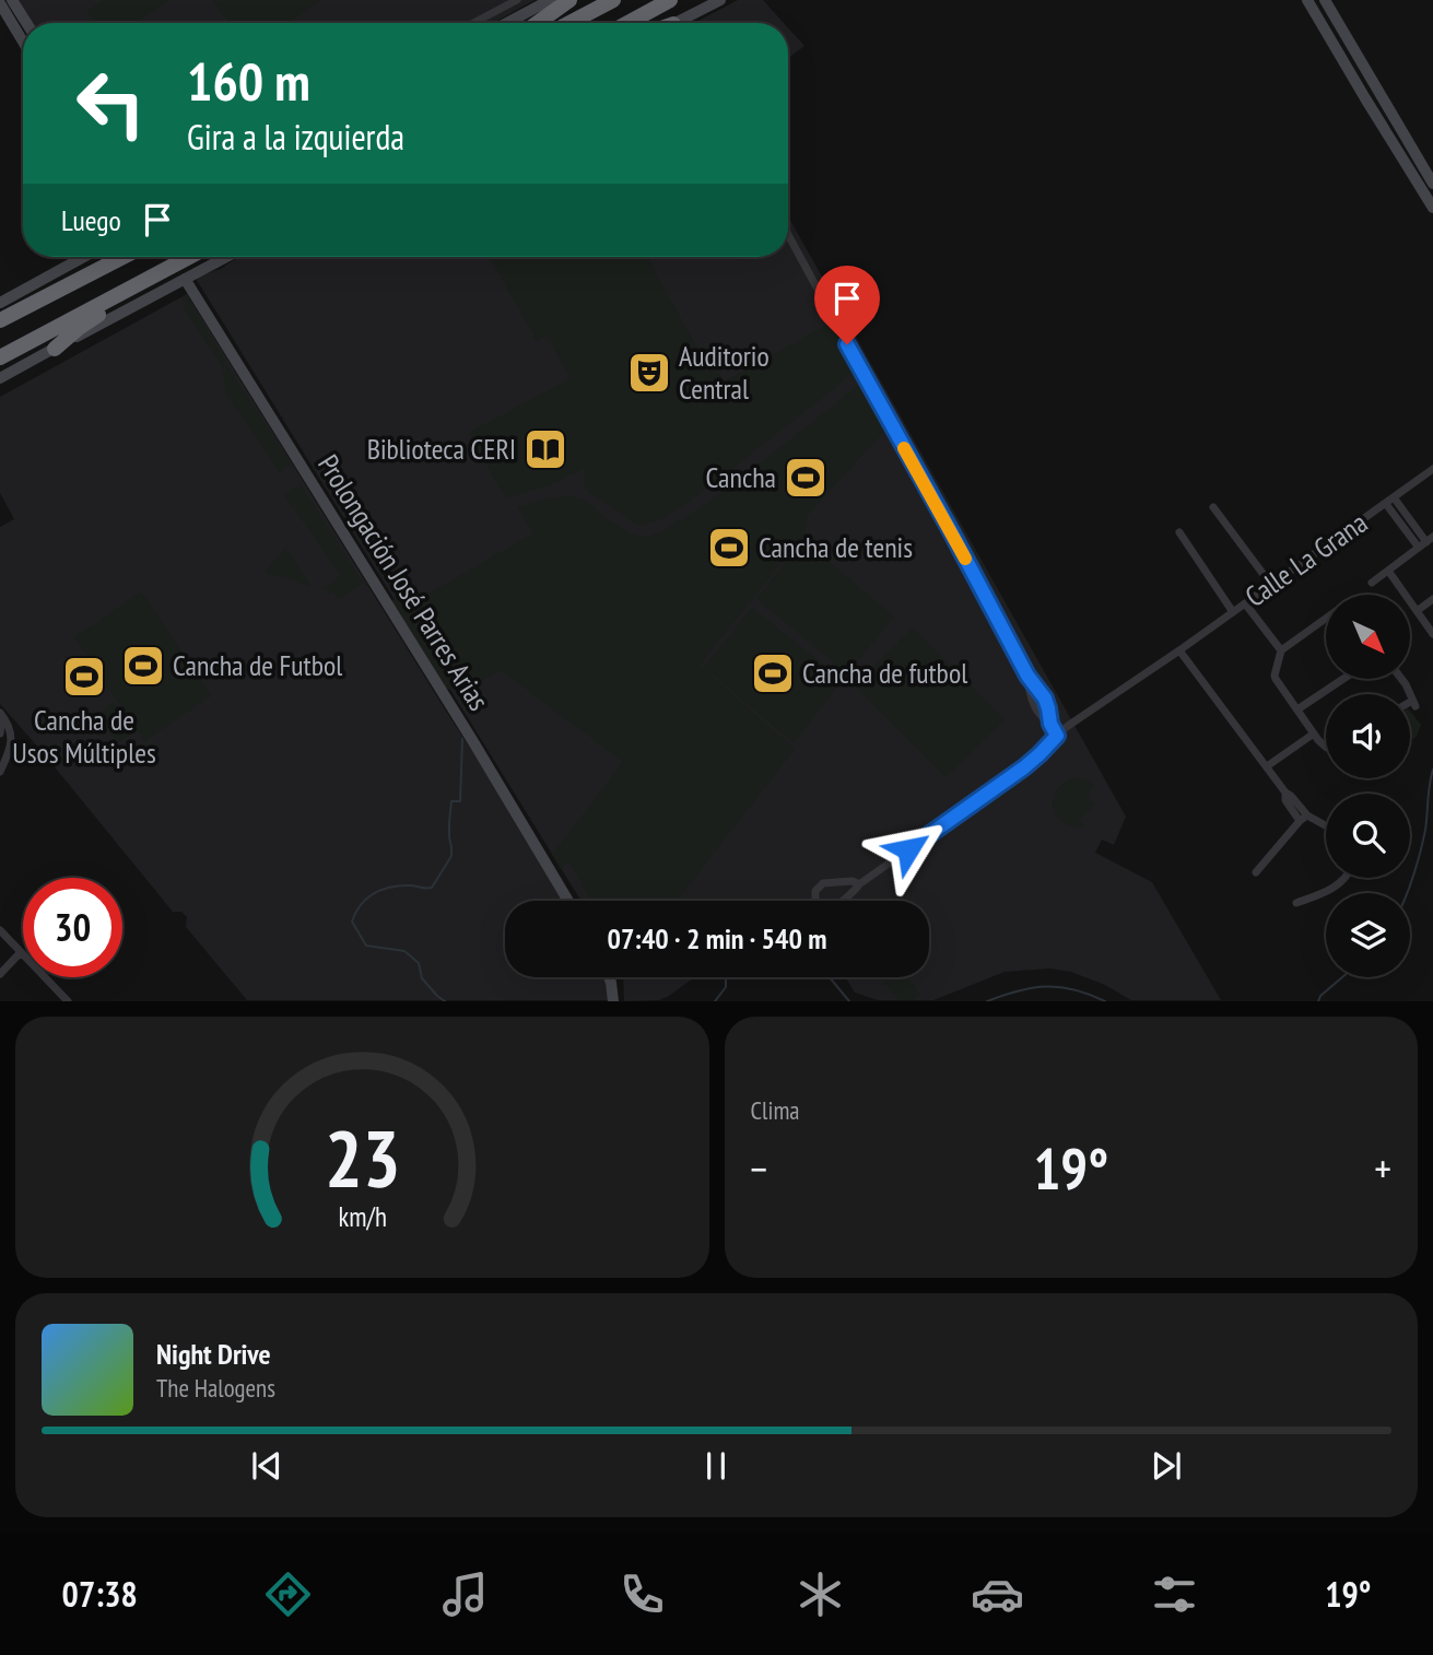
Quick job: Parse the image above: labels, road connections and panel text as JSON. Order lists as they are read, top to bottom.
{
  "streets": {
    "main road": ["Prolongación José Parres Arias"],
    "street": ["Calle La Grana"]
  },
  "places": {
    "theatre": ["Auditorio Central"],
    "library": ["Biblioteca CERI"],
    "sports": [
      "Cancha",
      "Cancha de tenis",
      "Cancha de Futbol",
      "Cancha de futbol",
      "Cancha de Usos Múltiples"
    ]
  },
  "north": "bottom right",
  "page": {
    "turn": ["160 m", "Gira a la izquierda"],
    "then": "Luego",
    "limit": "30",
    "trip": "07:40 · 2 min · 540 m",
    "tile": "Clima",
    "heat": ["−", "19°", "+"],
    "song": ["Night Drive", "The Halogens"],
    "tabs": ["07:38", "19°"],
    "gauge": ["23", "km/h"]
  }
}
